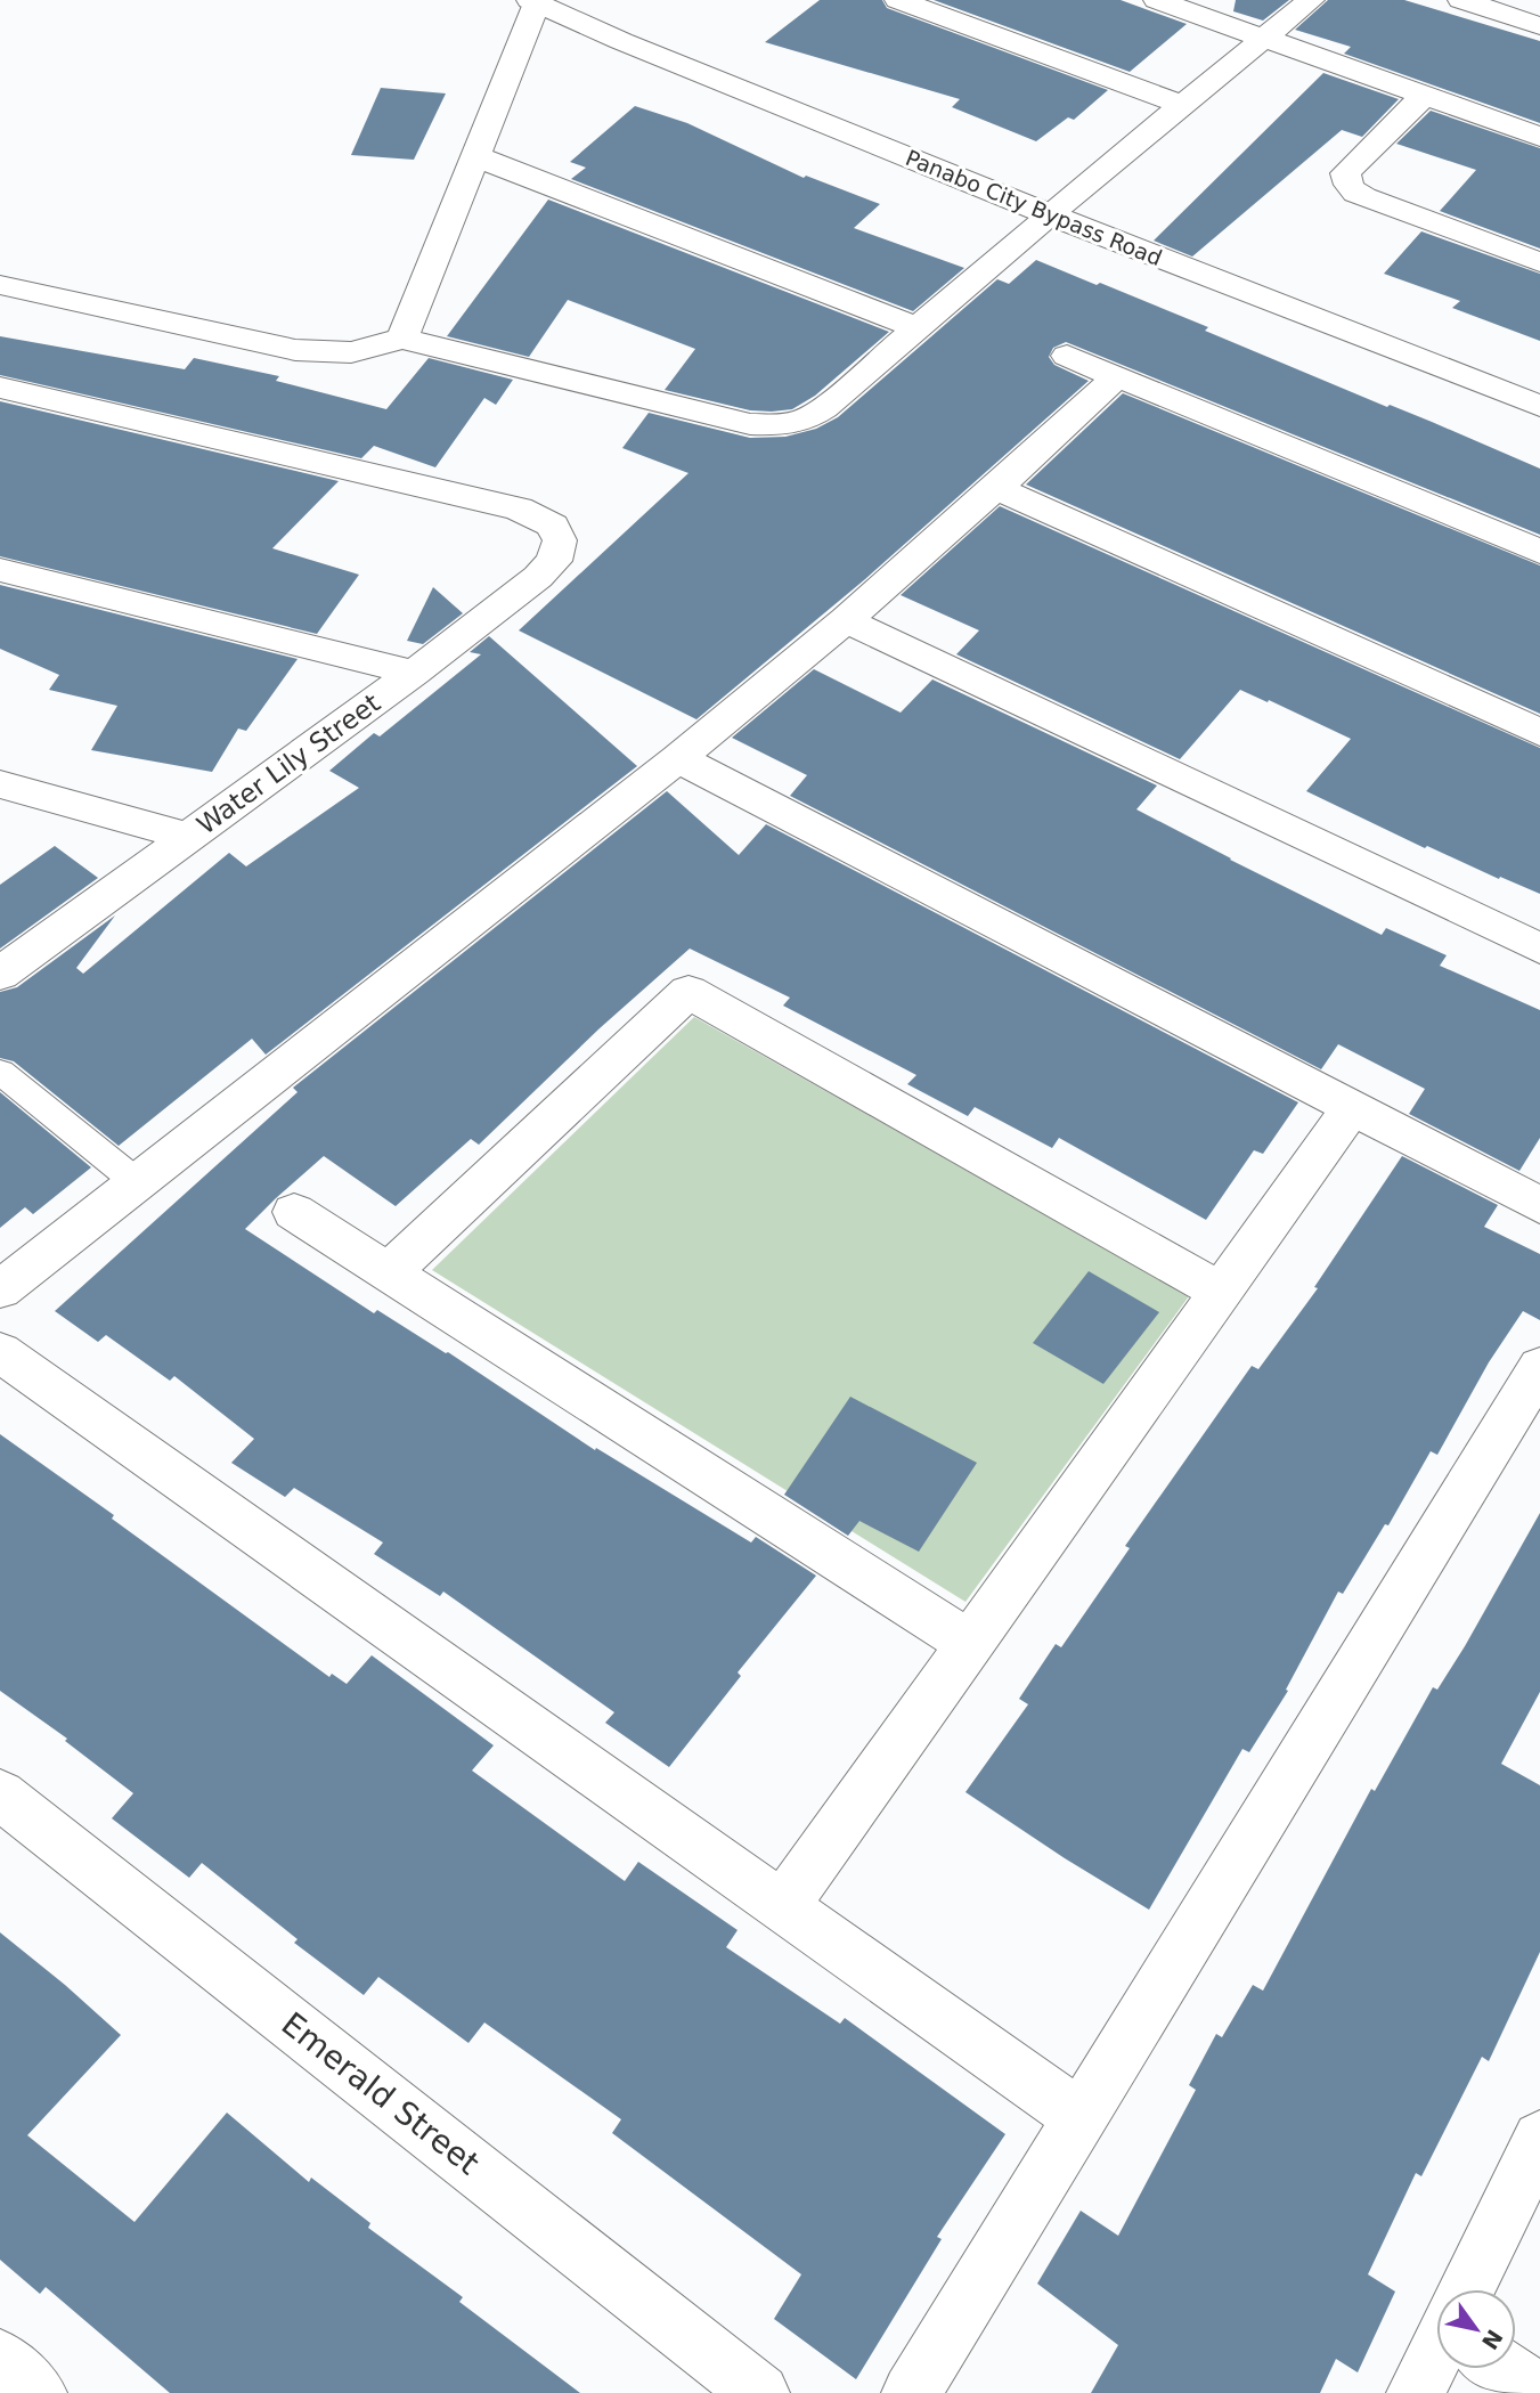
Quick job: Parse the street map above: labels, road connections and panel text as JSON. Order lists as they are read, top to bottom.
{
  "streets": {
    "street": ["Panabo City Bypass Road", "Water Lily Street", "Emerald Street"]
  },
  "north": "bottom right"
}
